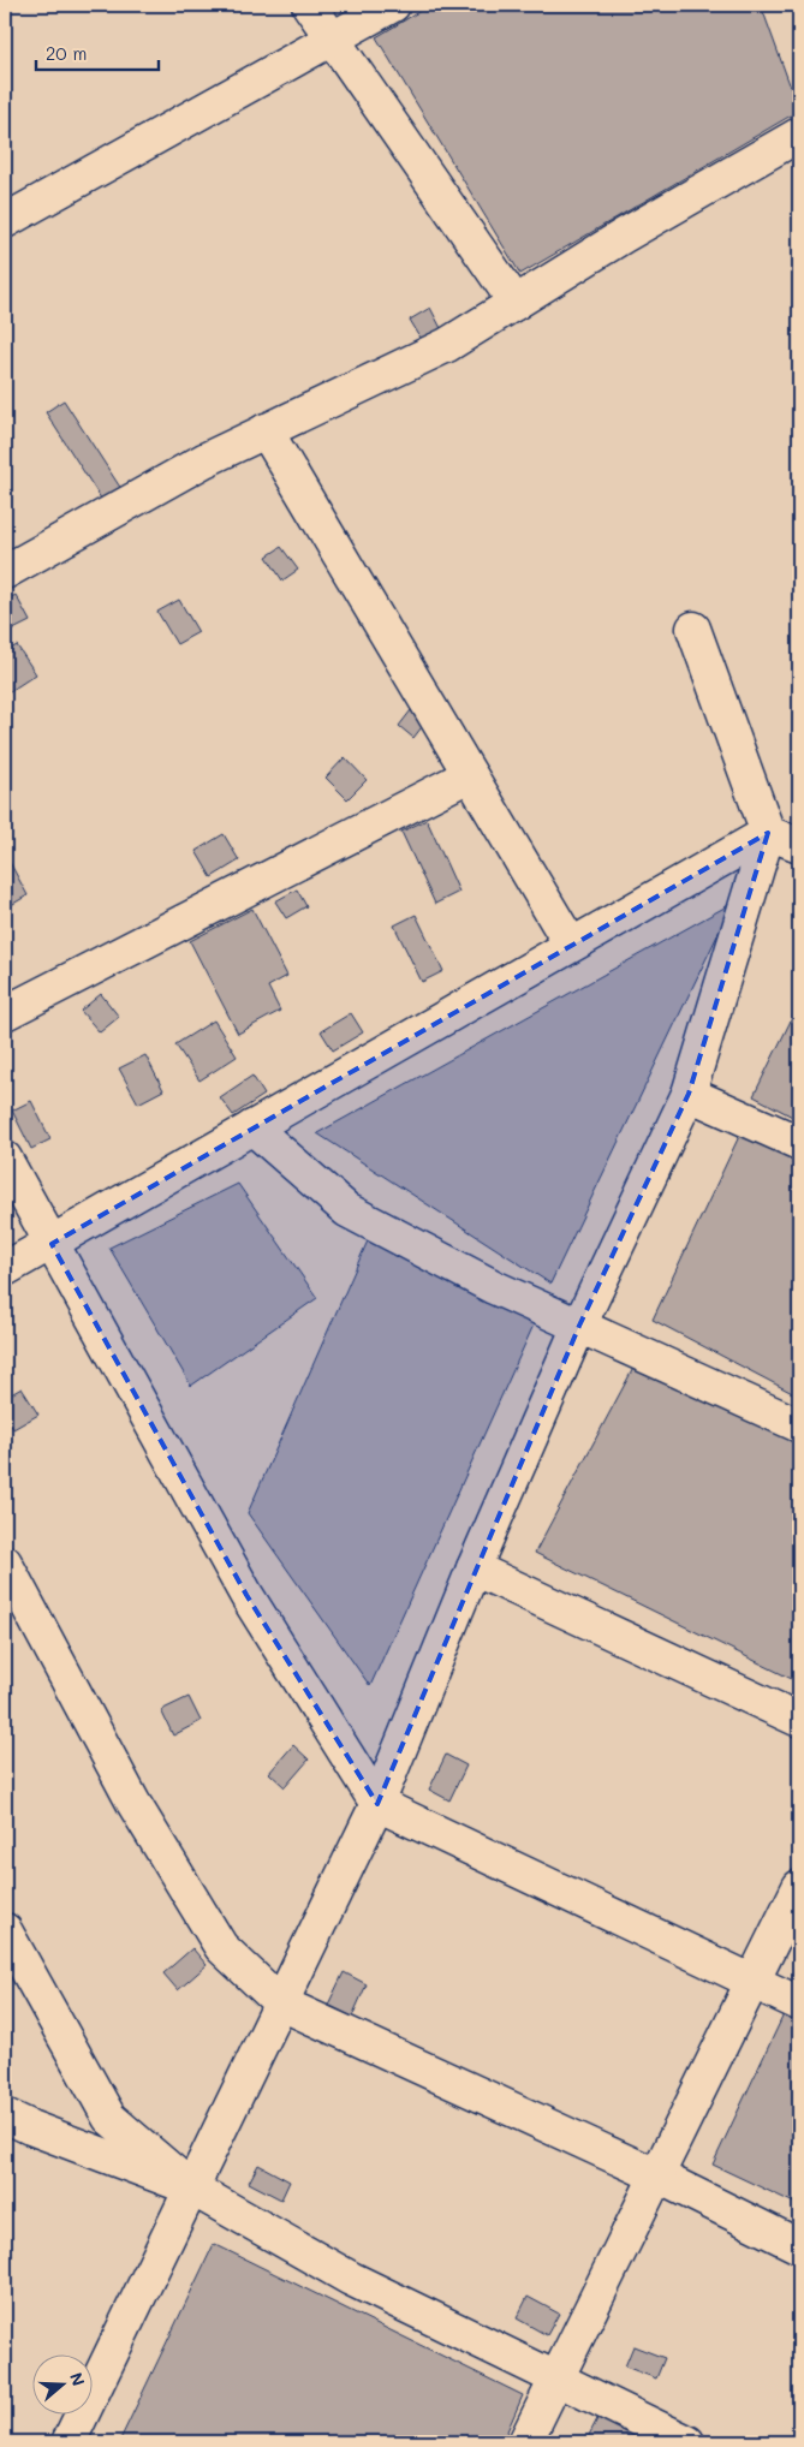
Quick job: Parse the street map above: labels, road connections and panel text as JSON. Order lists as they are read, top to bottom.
{
  "scale_bar": "20 m",
  "north": "right"
}
